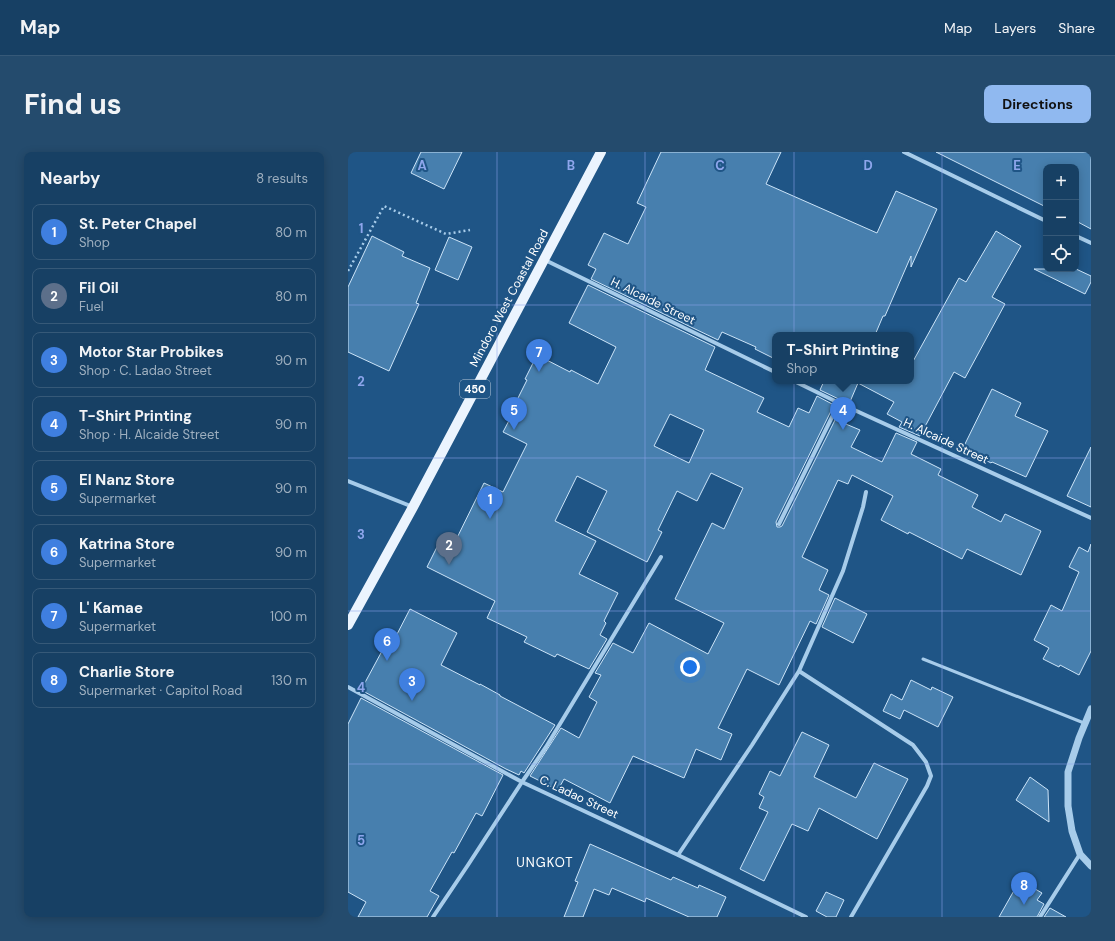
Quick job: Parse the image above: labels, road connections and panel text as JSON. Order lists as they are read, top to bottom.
{
  "streets": {
    "main road": ["Mindoro West Coastal Road", "450"],
    "street": ["H. Alcaide Street", "C. Ladao Street"]
  },
  "crossings": [
    ["Mindoro West Coastal Road", "H. Alcaide Street"]
  ],
  "districts": ["UNGKOT"],
  "page": {
    "header": "Map",
    "nav": ["Map", "Layers", "Share"],
    "buttons": "Directions",
    "title": "Find us",
    "heading": ["Nearby", "8 results"],
    "map_buttons": ["+", "−"],
    "list": [
      {
        "mark": "1",
        "name": "St. Peter Chapel",
        "note": "Shop",
        "value": "80 m"
      },
      {
        "mark": "2",
        "name": "Fil Oil",
        "note": "Fuel",
        "value": "80 m"
      },
      {
        "mark": "3",
        "name": "Motor Star Probikes",
        "note": "Shop · C. Ladao Street",
        "value": "90 m"
      },
      {
        "mark": "4",
        "name": "T-Shirt Printing",
        "note": "Shop · H. Alcaide Street",
        "value": "90 m"
      },
      {
        "mark": "5",
        "name": "El Nanz Store",
        "note": "Supermarket",
        "value": "90 m"
      },
      {
        "mark": "6",
        "name": "Katrina Store",
        "note": "Supermarket",
        "value": "90 m"
      },
      {
        "mark": "7",
        "name": "L' Kamae",
        "note": "Supermarket",
        "value": "100 m"
      },
      {
        "mark": "8",
        "name": "Charlie Store",
        "note": "Supermarket · Capitol Road",
        "value": "130 m"
      }
    ],
    "popup": ["T-Shirt Printing", "Shop"],
    "pins": [
      "7",
      "4",
      "5",
      "1",
      "2",
      "6",
      "3",
      "8"
    ]
  },
  "grid": {
    "columns": [
      "A",
      "B",
      "C",
      "D",
      "E"
    ],
    "rows": [
      "1",
      "2",
      "3",
      "4",
      "5"
    ]
  }
}
